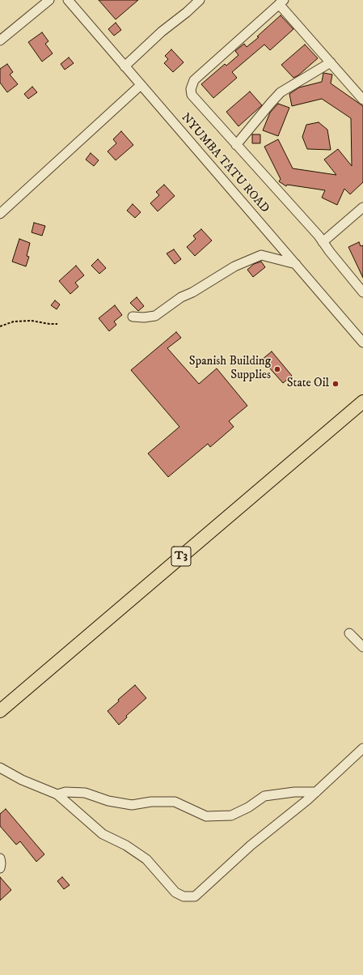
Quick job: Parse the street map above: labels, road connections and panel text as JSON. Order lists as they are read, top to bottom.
{
  "streets": {
    "highway": ["T3"],
    "street": ["NYUMBA TATU ROAD"]
  },
  "places": ["Spanish Building Supplies", "State Oil"]
}
